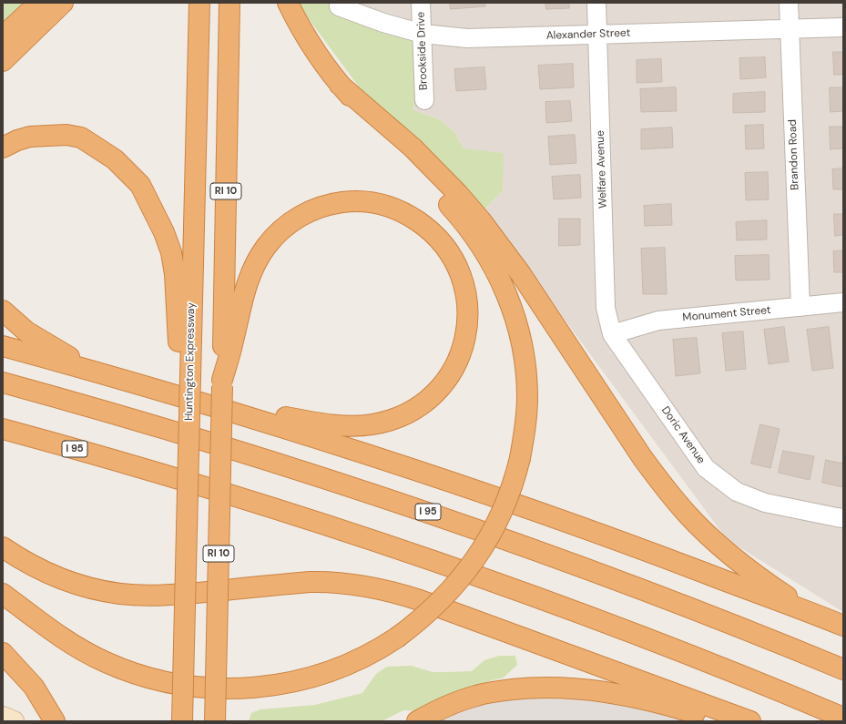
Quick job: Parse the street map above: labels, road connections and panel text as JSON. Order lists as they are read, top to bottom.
{
  "streets": {
    "highway": ["RI 10", "Huntington Expressway", "I 95"],
    "street": [
      "Alexander Street",
      "Brookside Drive",
      "Brandon Road",
      "Welfare Avenue",
      "Monument Street",
      "Doric Avenue"
    ]
  },
  "crossings": [
    ["Alexander Street", "Brookside Drive"],
    ["Alexander Street", "Brandon Road"],
    ["Alexander Street", "Welfare Avenue"],
    ["Brandon Road", "Monument Street"],
    ["Welfare Avenue", "Monument Street"],
    ["Welfare Avenue", "Doric Avenue"],
    ["Monument Street", "Doric Avenue"]
  ]
}
